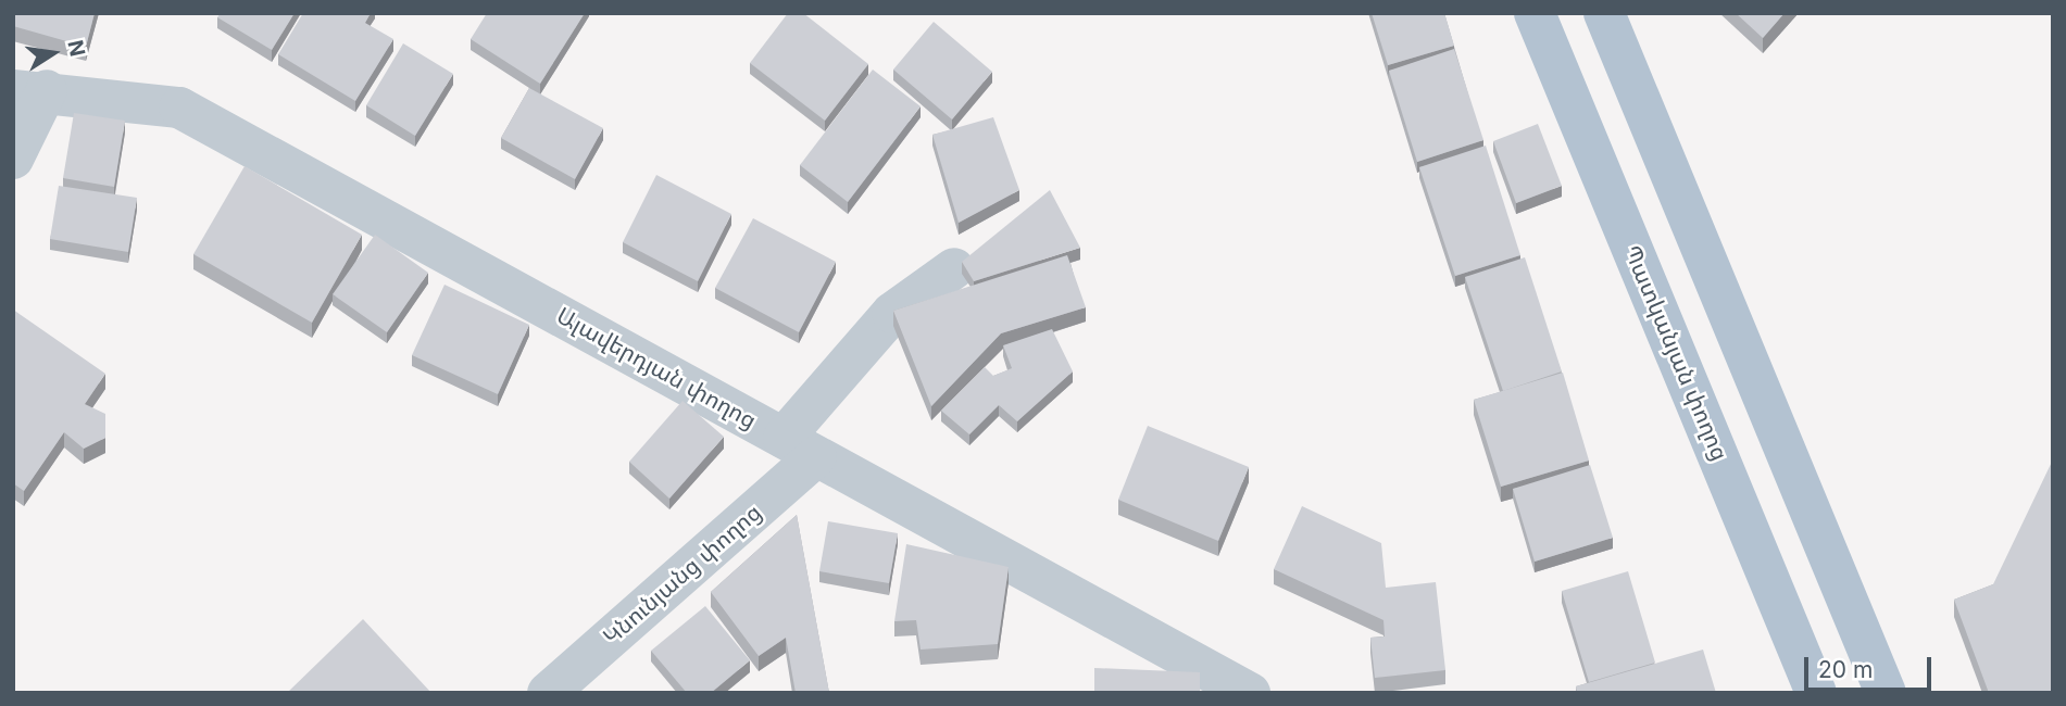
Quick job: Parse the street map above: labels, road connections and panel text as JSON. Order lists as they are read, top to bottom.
{
  "streets": {
    "main road": ["Պատկանյան փողոց"],
    "street": ["Ալավերդյան փողոց", "Կնունյանց փողոց"]
  },
  "crossings": [
    ["Ալավերդյան փողոց", "Կնունյանց փողոց"]
  ],
  "scale_bar": "20 m",
  "north": "right"
}
